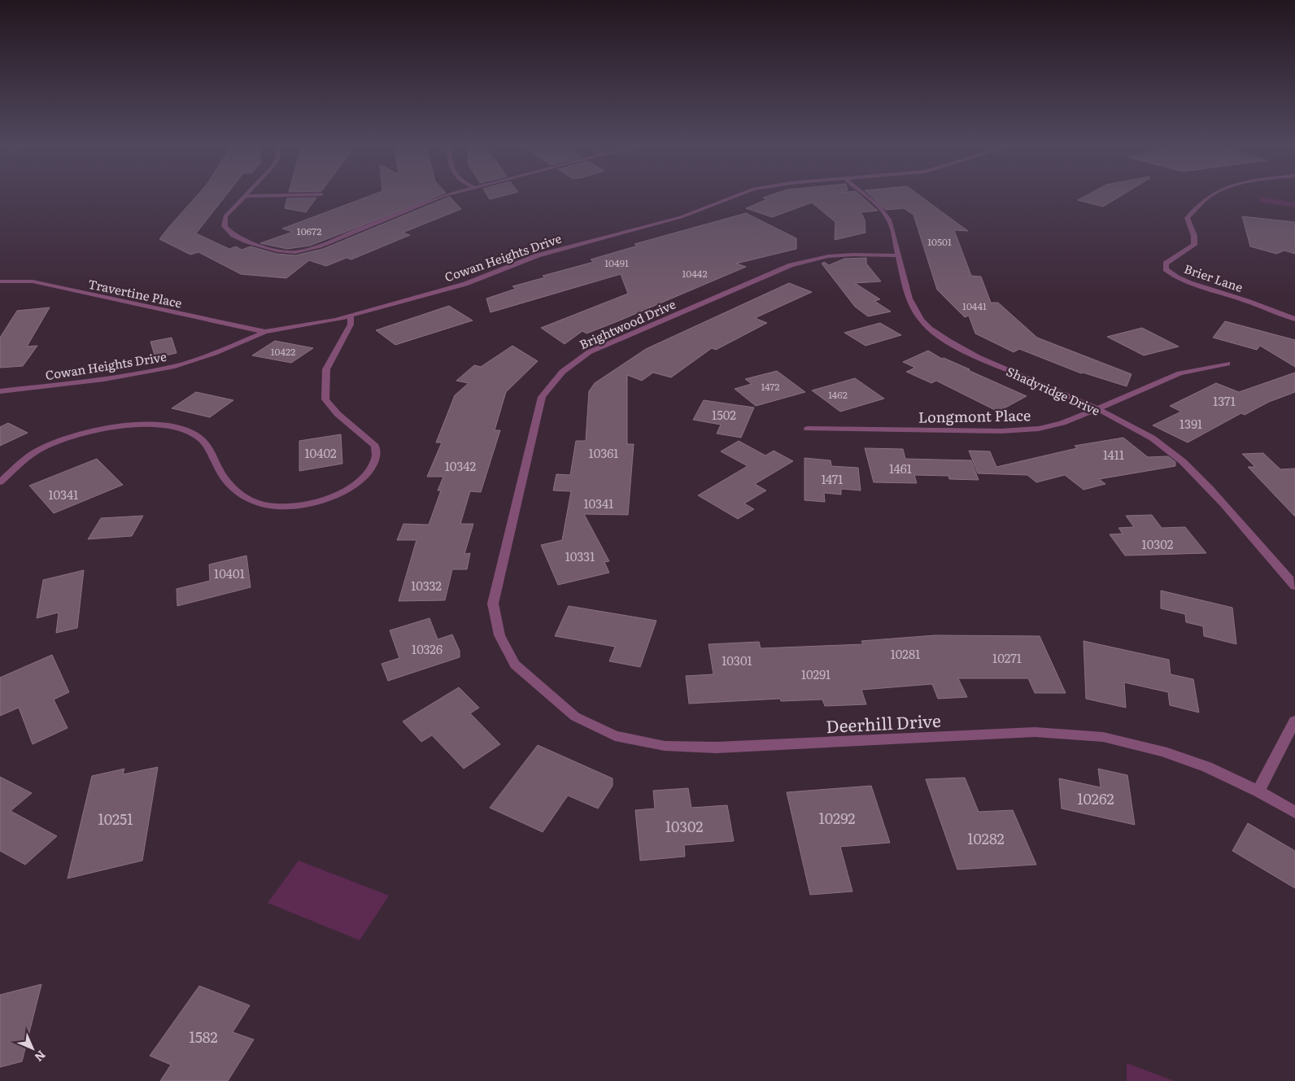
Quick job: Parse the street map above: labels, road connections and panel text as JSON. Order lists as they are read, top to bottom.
{
  "streets": {
    "street": [
      "Cowan Heights Drive",
      "Brier Lane",
      "Travertine Place",
      "Brightwood Drive",
      "Shadyridge Drive",
      "Longmont Place",
      "Deerhill Drive"
    ]
  },
  "crossings": [
    ["Cowan Heights Drive", "Travertine Place"],
    ["Brightwood Drive", "Shadyridge Drive"],
    ["Brightwood Drive", "Deerhill Drive"],
    ["Shadyridge Drive", "Longmont Place"]
  ],
  "house_numbers": [
    "10672",
    "10501",
    "10491",
    "10442",
    "10441",
    "10422",
    "1472",
    "1462",
    "1371",
    "1502",
    "1391",
    "10402",
    "10361",
    "1411",
    "10342",
    "1461",
    "1471",
    "10341",
    "10341",
    "10302",
    "10331",
    "10401",
    "10332",
    "10326",
    "10281",
    "10271",
    "10301",
    "10291",
    "10262",
    "10292",
    "10251",
    "10302",
    "10282",
    "1582"
  ],
  "north": "bottom right"
}
